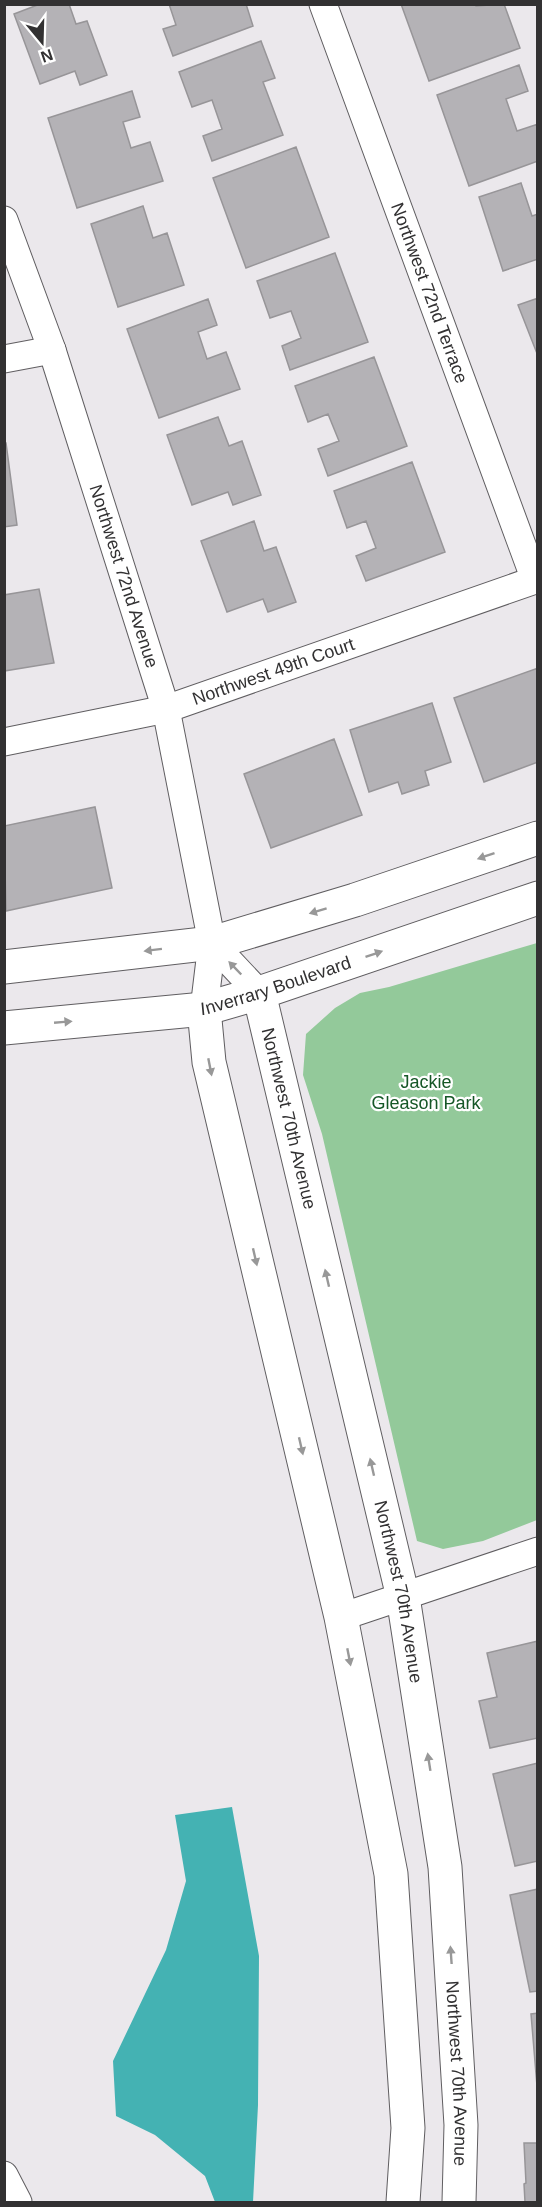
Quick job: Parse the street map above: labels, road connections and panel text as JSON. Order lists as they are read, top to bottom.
{
  "streets": {
    "street": [
      "Northwest 72nd Terrace",
      "Northwest 72nd Avenue",
      "Northwest 49th Court",
      "Inverrary Boulevard",
      "Northwest 70th Avenue"
    ]
  },
  "crossings": [
    ["Northwest 72nd Terrace", "Northwest 49th Court"],
    ["Northwest 72nd Avenue", "Northwest 49th Court"],
    ["Northwest 72nd Avenue", "Inverrary Boulevard"],
    ["Inverrary Boulevard", "Northwest 70th Avenue"]
  ],
  "parks": ["Jackie Gleason Park"],
  "north": "bottom"
}
